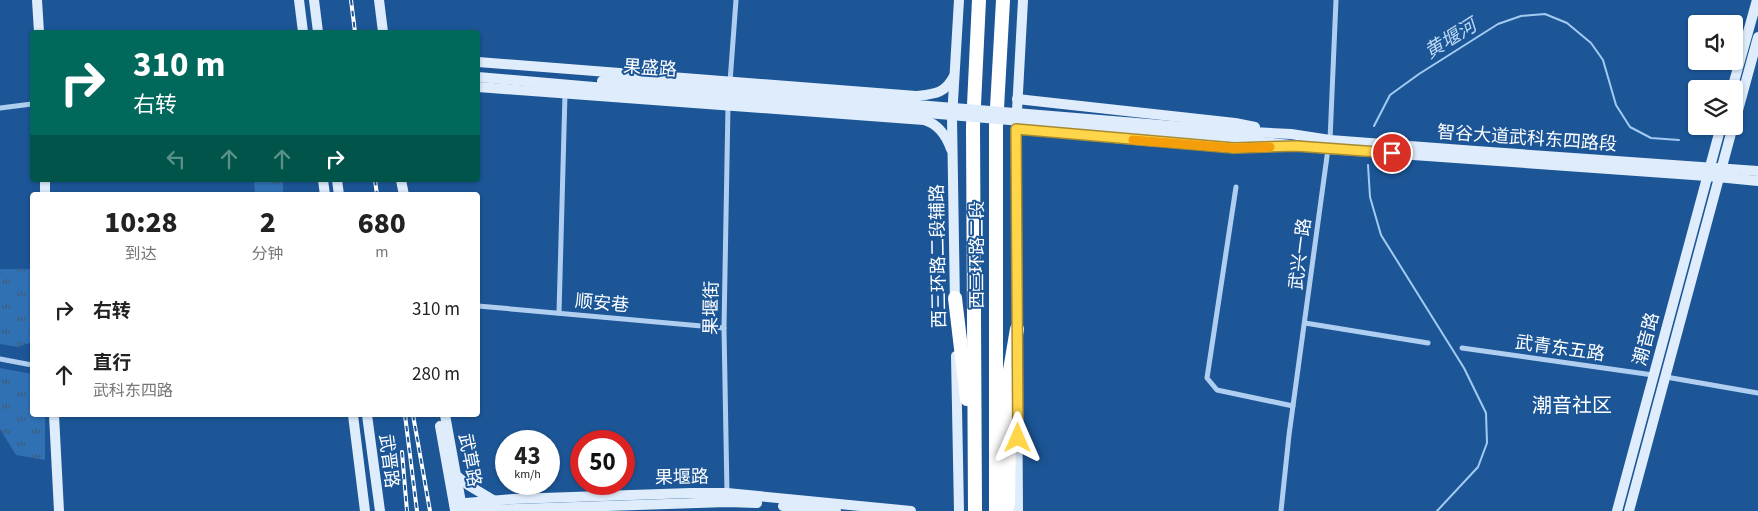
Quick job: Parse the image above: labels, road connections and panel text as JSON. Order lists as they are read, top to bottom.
{
  "streets": {
    "highway": ["西三环路二段"],
    "street": [
      "果盛路",
      "智谷大道武科东四路段",
      "武兴一路",
      "西三环路二段辅路",
      "顺安巷",
      "果堰街",
      "潮音路",
      "武青东五路",
      "武草路",
      "武晋路",
      "果堰路"
    ]
  },
  "crossings": [
    ["果盛路", "智谷大道武科东四路段"],
    ["智谷大道武科东四路段", "武兴一路"],
    ["智谷大道武科东四路段", "潮音路"],
    ["顺安巷", "果堰街"],
    ["果堰街", "果堰路"],
    ["潮音路", "武青东五路"],
    ["武草路", "果堰路"]
  ],
  "districts": ["潮音社区"],
  "water": ["黄堰河"],
  "page": {
    "turn": ["310 m", "右转"],
    "eta": [
      "10:28",
      "到达",
      "2",
      "分钟",
      "680",
      "m"
    ],
    "list": [
      {
        "name": "右转",
        "value": "310 m"
      },
      {
        "name": "直行",
        "note": "武科东四路",
        "value": "280 m"
      }
    ],
    "speed": "43 km/h",
    "limit": "50"
  }
}
